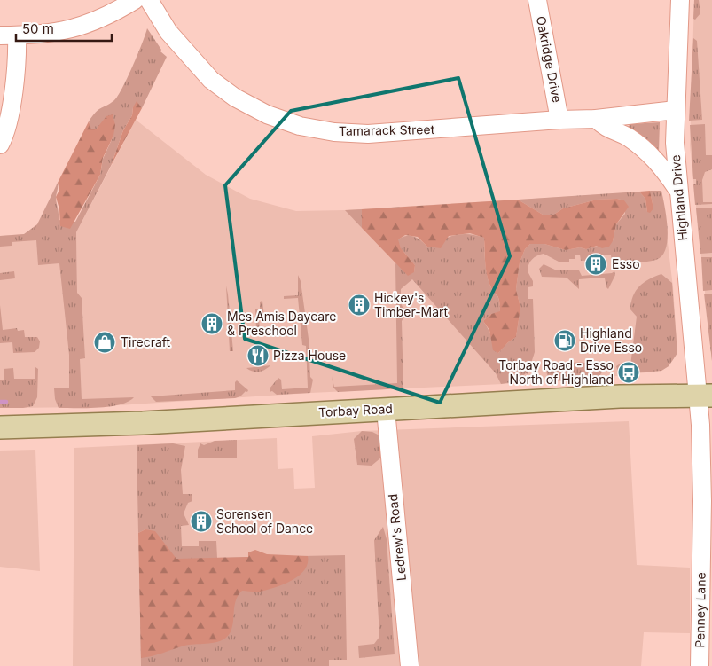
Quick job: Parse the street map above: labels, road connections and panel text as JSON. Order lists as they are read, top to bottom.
{
  "streets": {
    "main road": ["Torbay Road"],
    "street": [
      "Oakridge Drive",
      "Tamarack Street",
      "Highland Drive",
      "Ledrew's Road",
      "Penney Lane"
    ]
  },
  "crossings": [
    ["Oakridge Drive", "Tamarack Street"],
    ["Tamarack Street", "Highland Drive"],
    ["Highland Drive", "Torbay Road"],
    ["Highland Drive", "Penney Lane"],
    ["Torbay Road", "Ledrew's Road"],
    ["Torbay Road", "Penney Lane"]
  ],
  "places": {
    "building": [
      "Esso",
      "Hickey's Timber-Mart",
      "Mes Amis Daycare & Preschool",
      "Sorensen School of Dance"
    ],
    "fuel station": ["Highland Drive Esso"],
    "shop": ["Tirecraft"],
    "restaurant": ["Pizza House"],
    "bus stop": ["Torbay Road - Esso North of Highland"]
  },
  "scale_bar": "50 m"
}
